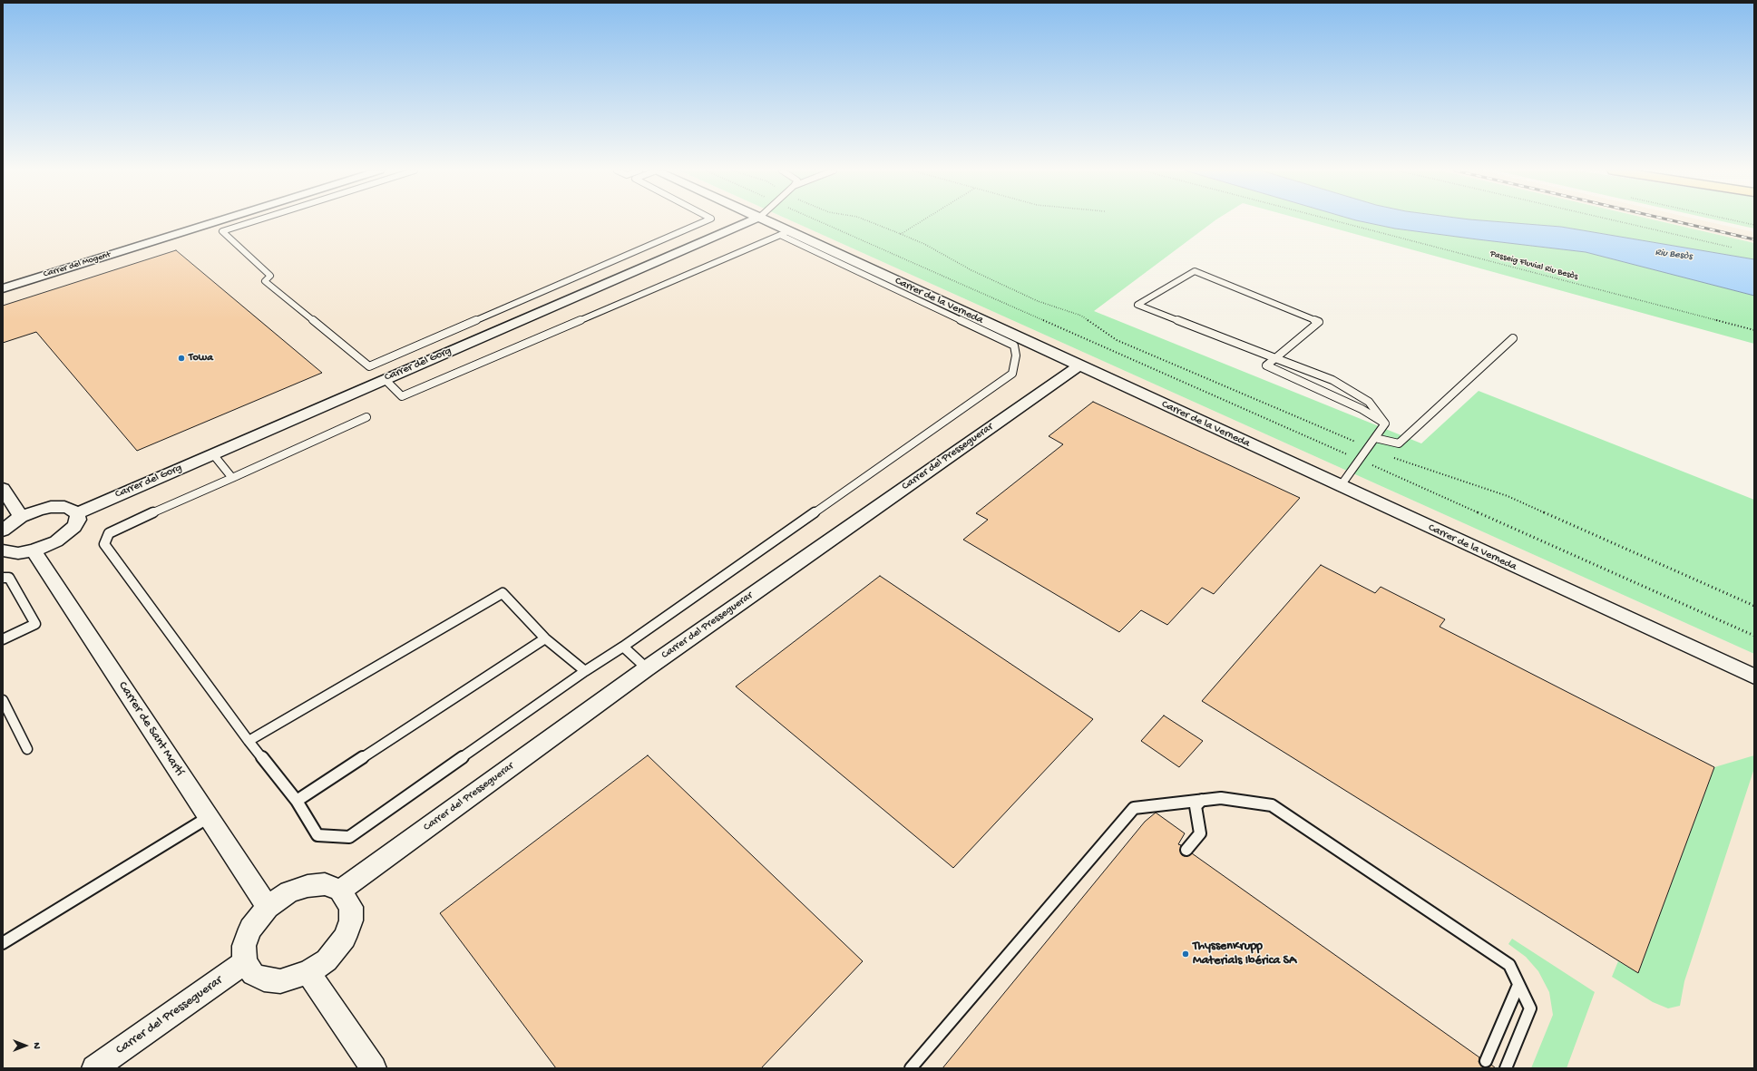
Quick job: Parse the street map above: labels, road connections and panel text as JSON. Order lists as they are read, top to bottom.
{
  "streets": {
    "street": [
      "Carrer del Mogent",
      "Carrer de la Verneda",
      "Carrer del Gorg",
      "Carrer del Presseguerar",
      "Carrer de Sant Martí"
    ],
    "path": ["Passeig Fluvial Riu Besòs"]
  },
  "crossings": [
    ["Carrer de la Verneda", "Carrer del Presseguerar"],
    ["Carrer del Presseguerar", "Carrer de Sant Martí"]
  ],
  "water": ["Riu Besòs"],
  "places": ["Towa", "ThyssenKrupp Materials Ibérica SA"],
  "north": "right"
}
